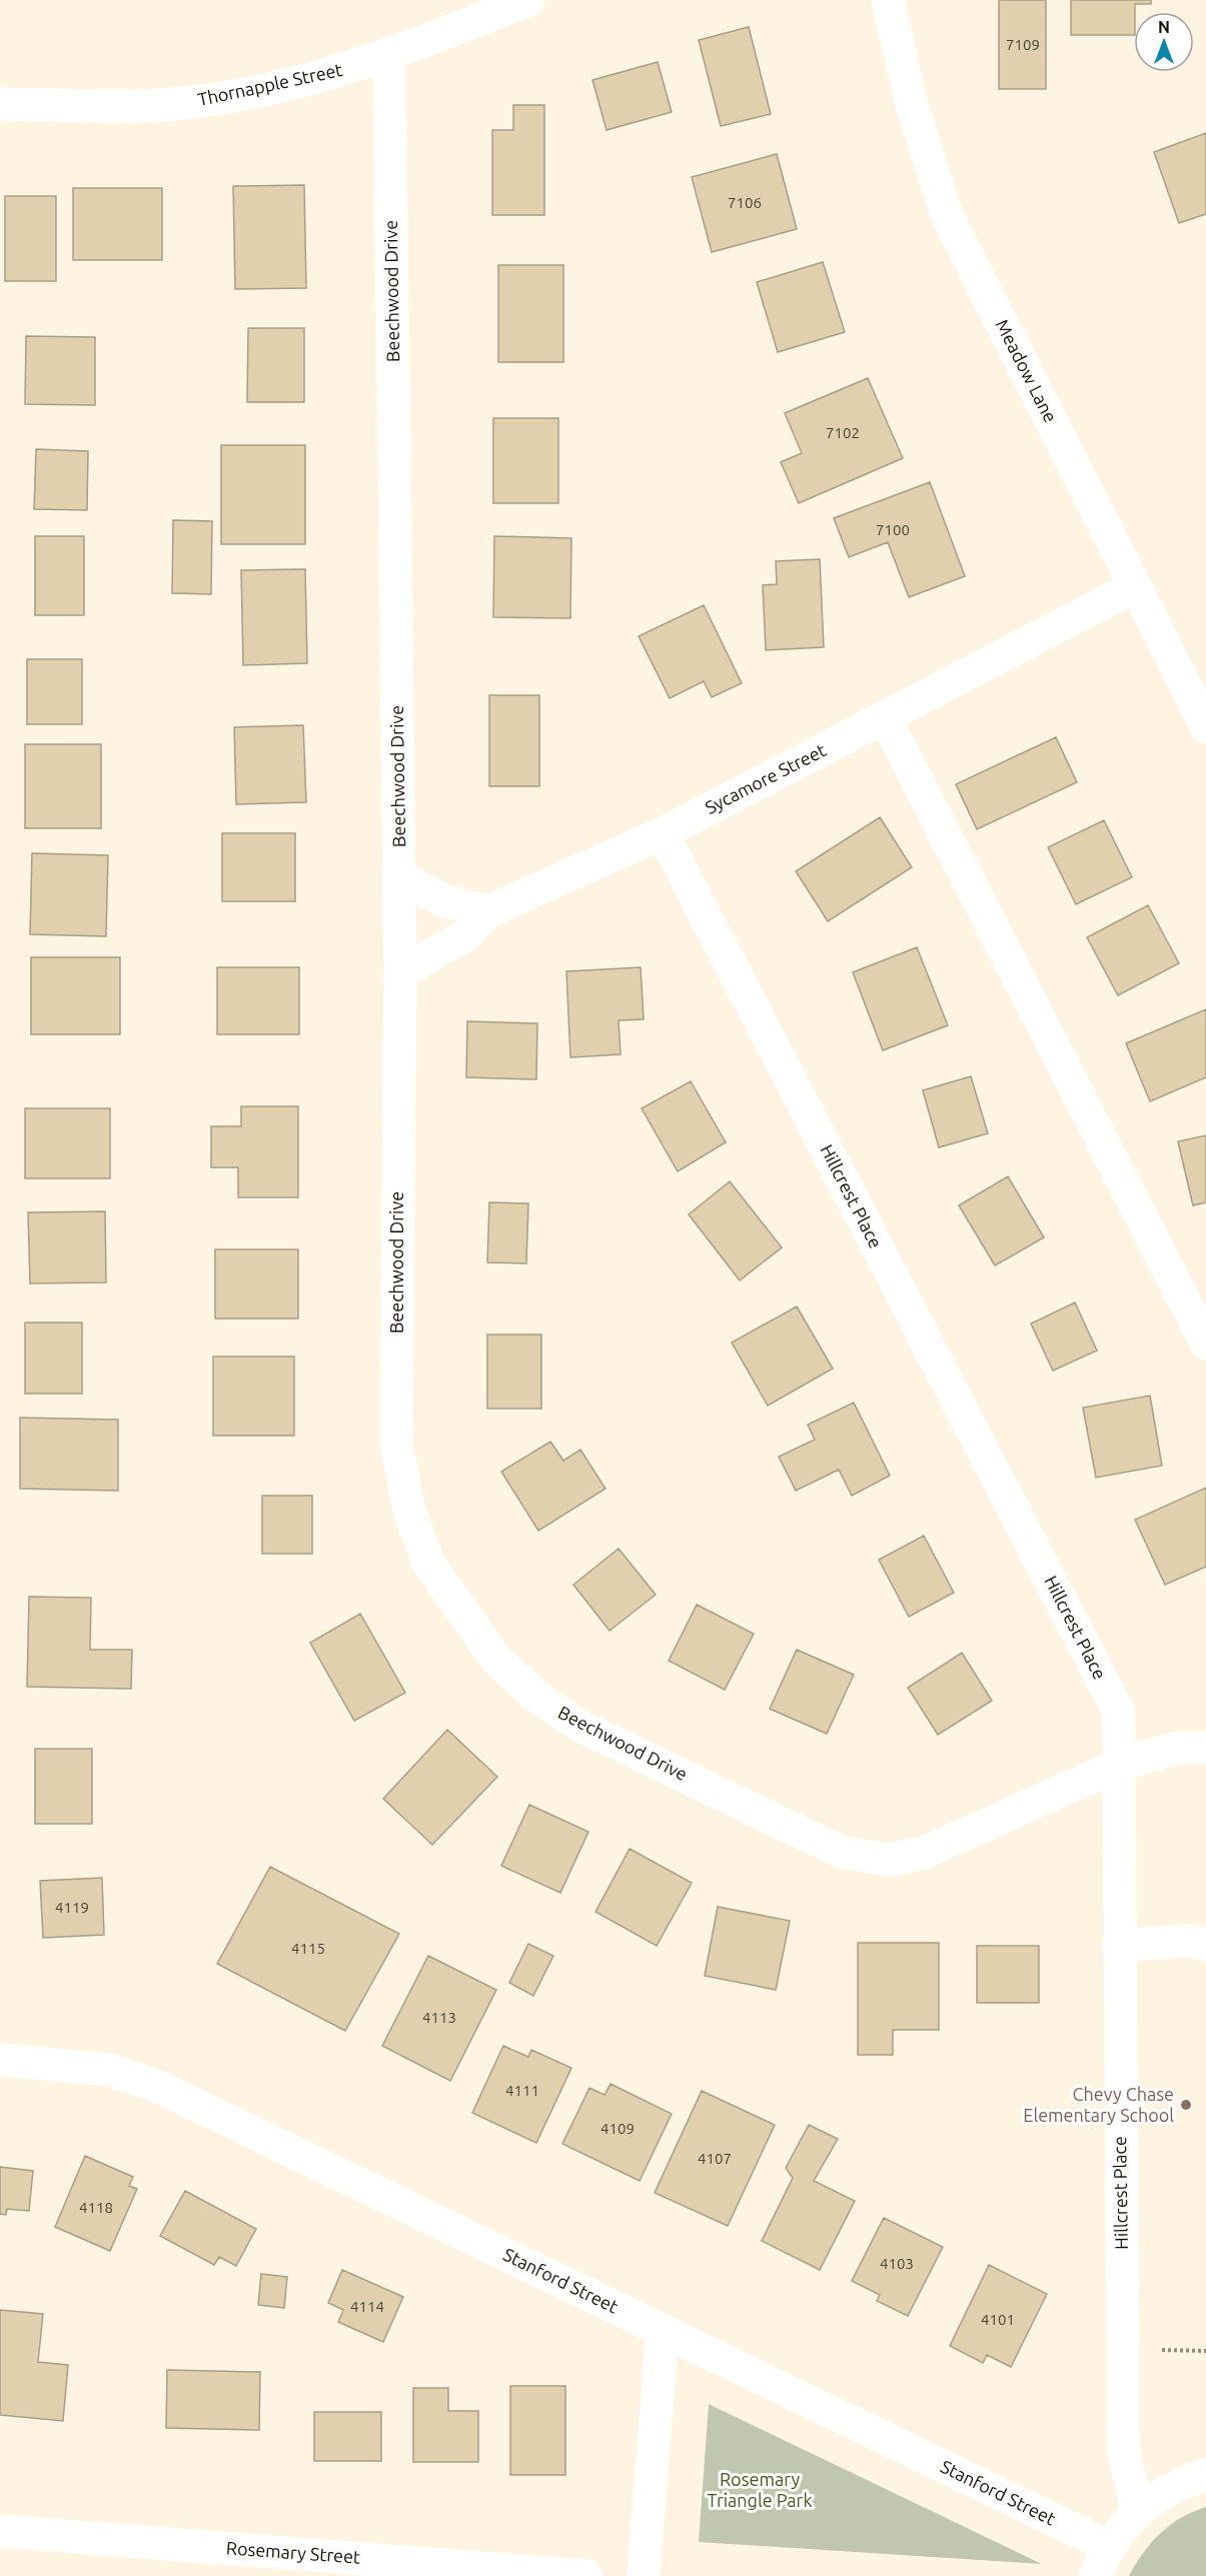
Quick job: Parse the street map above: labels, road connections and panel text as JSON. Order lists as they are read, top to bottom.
{
  "streets": {
    "street": [
      "Thornapple Street",
      "Beechwood Drive",
      "Meadow Lane",
      "Sycamore Street",
      "Hillcrest Place",
      "Stanford Street",
      "Rosemary Street"
    ]
  },
  "crossings": [
    ["Thornapple Street", "Beechwood Drive"],
    ["Beechwood Drive", "Sycamore Street"],
    ["Beechwood Drive", "Hillcrest Place"],
    ["Meadow Lane", "Sycamore Street"],
    ["Sycamore Street", "Hillcrest Place"]
  ],
  "parks": ["Rosemary Triangle Park"],
  "places": ["Chevy Chase Elementary School"],
  "house_numbers": [
    "7109",
    "7106",
    "7102",
    "7100",
    "4119",
    "4115",
    "4113",
    "4111",
    "4109",
    "4107",
    "4118",
    "4103",
    "4114",
    "4101"
  ],
  "north": "top"
}
